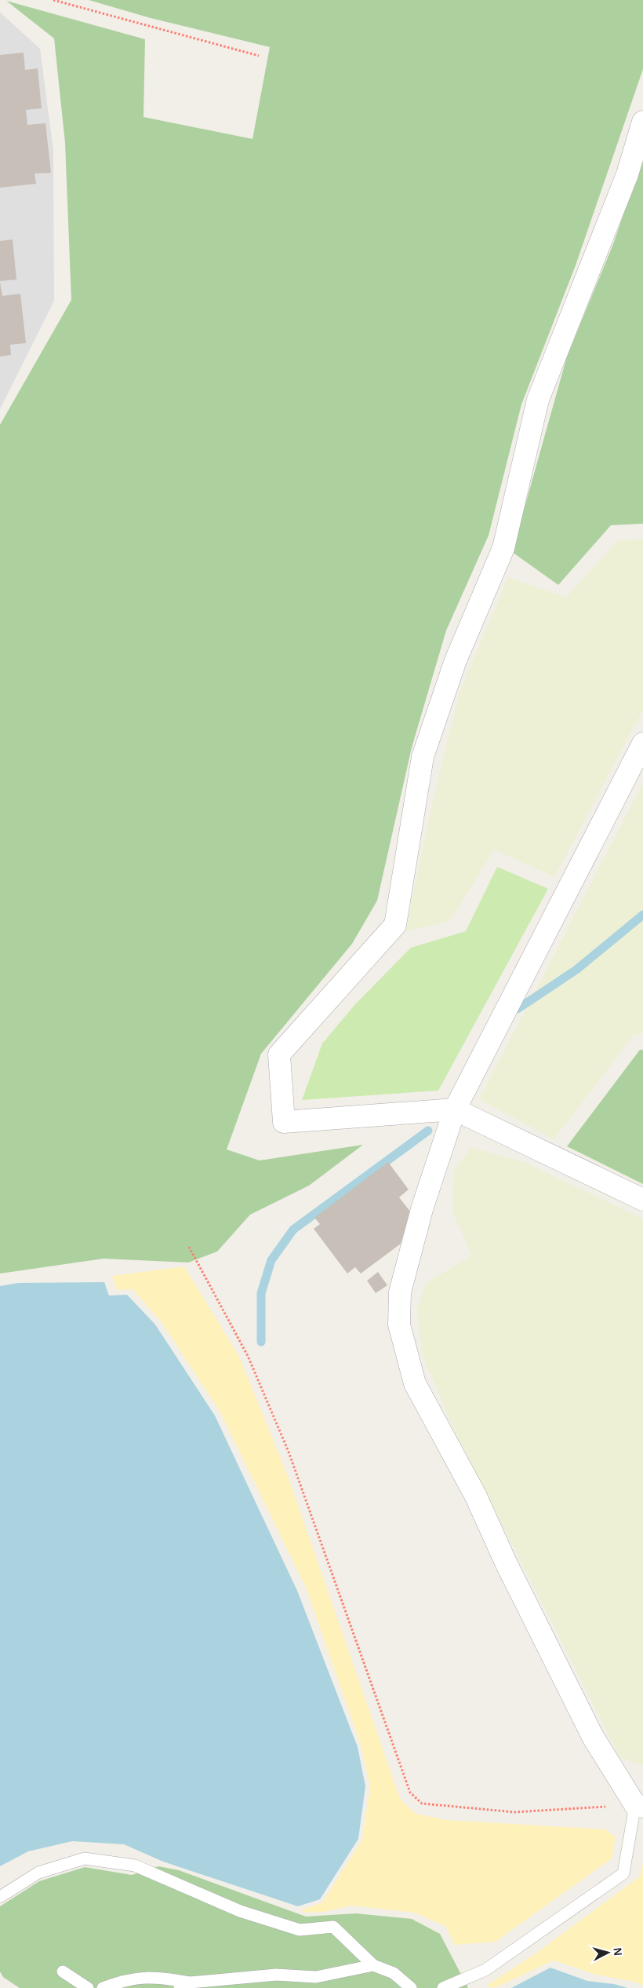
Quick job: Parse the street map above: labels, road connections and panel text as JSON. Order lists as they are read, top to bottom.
{
  "north": "right"
}
